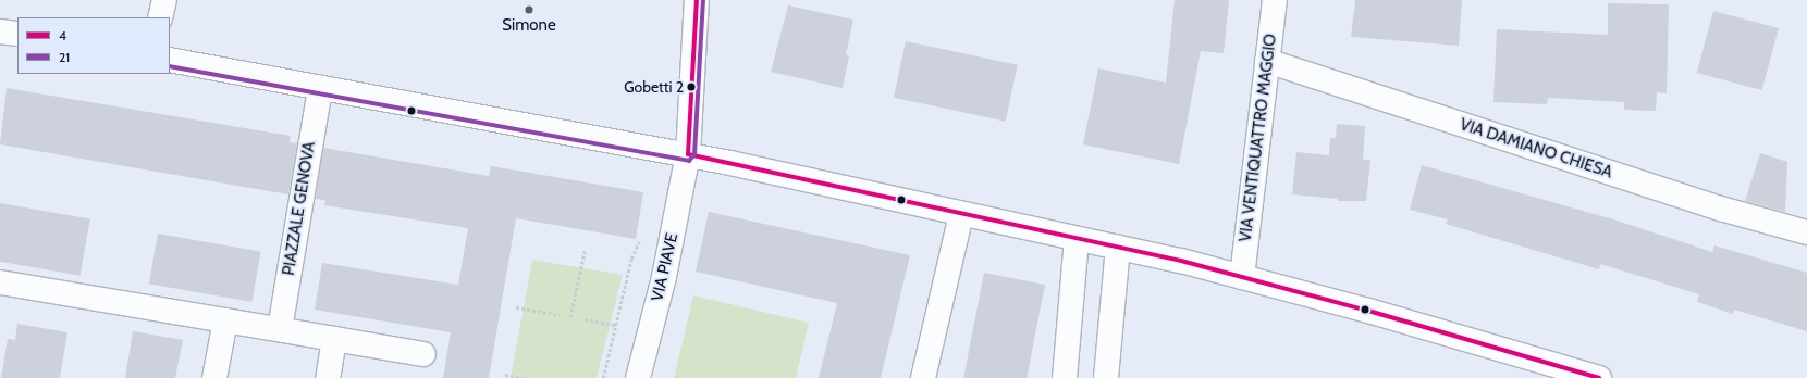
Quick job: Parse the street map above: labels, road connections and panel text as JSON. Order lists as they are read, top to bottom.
{
  "streets": {
    "street": [
      "VIA VENTIQUATTRO MAGGIO",
      "VIA DAMIANO CHIESA",
      "PIAZZALE GENOVA",
      "VIA PIAVE"
    ]
  },
  "crossings": [
    ["VIA VENTIQUATTRO MAGGIO", "VIA DAMIANO CHIESA"]
  ],
  "places": ["Simone", "Gobetti 2"],
  "lines": ["transit line 4", "transit line 21"],
  "legend": ["4", "21"]
}
